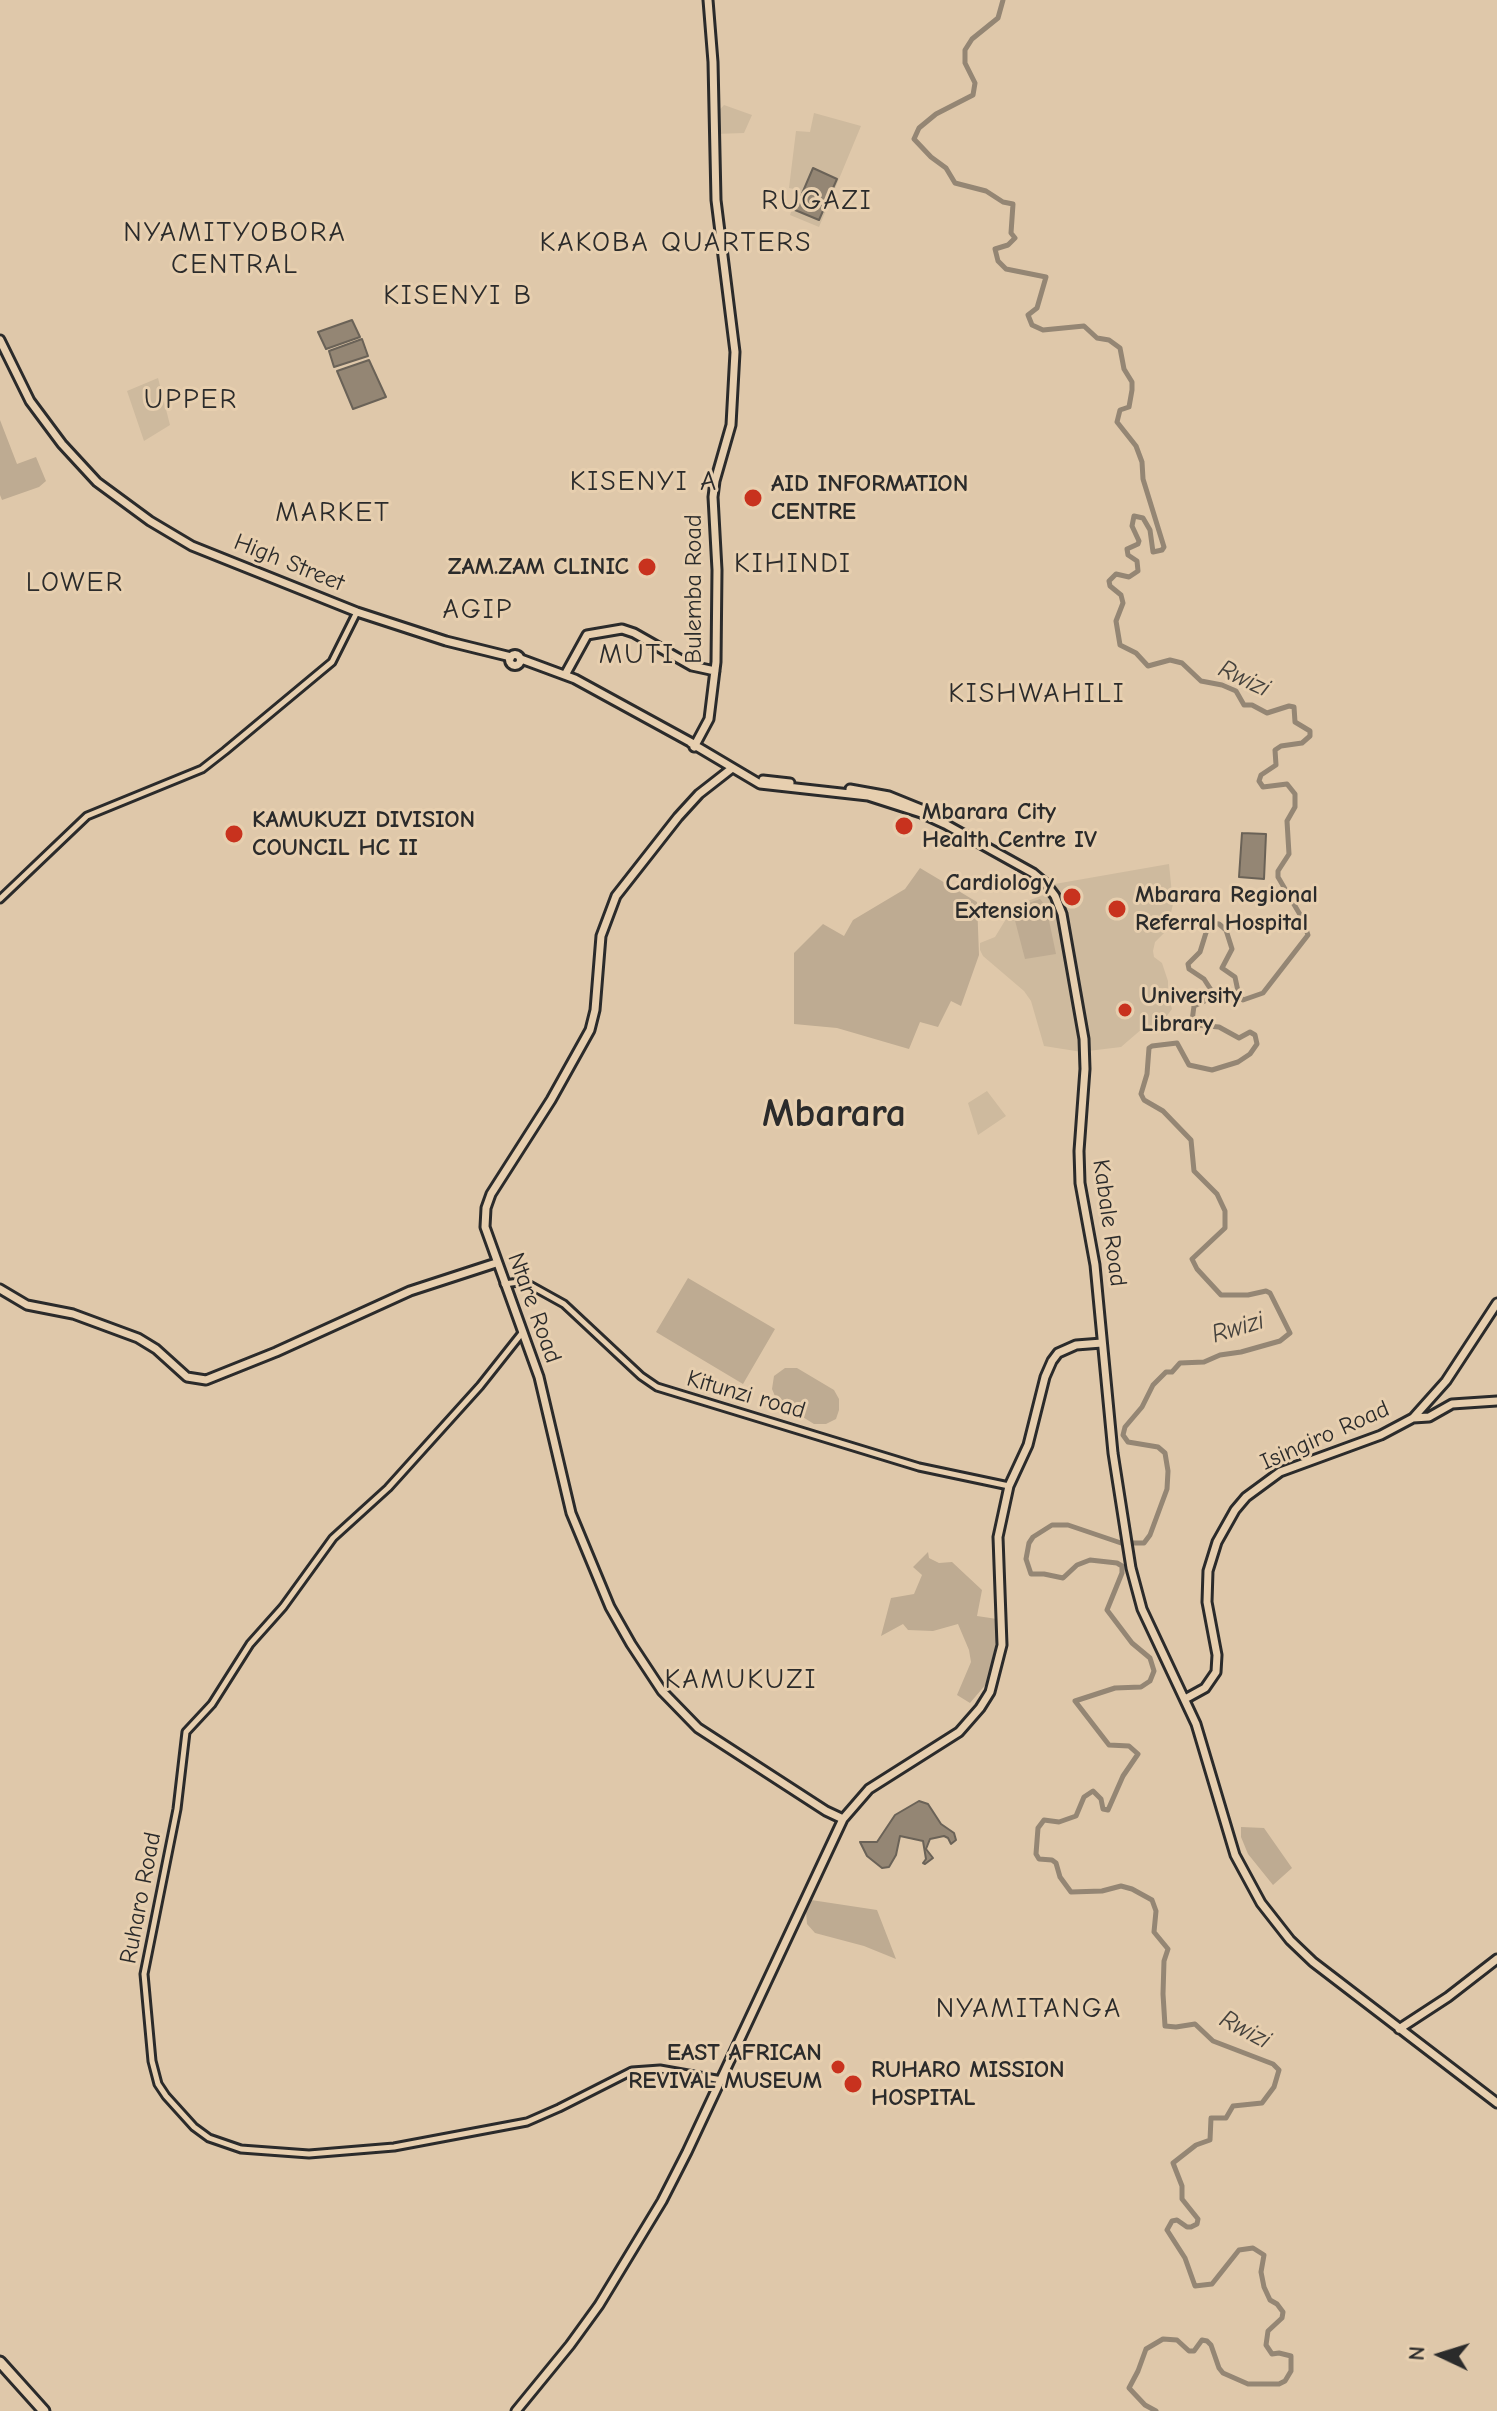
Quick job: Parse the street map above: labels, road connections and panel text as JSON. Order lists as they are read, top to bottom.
{
  "streets": {
    "main road": [
      "High Street",
      "Bulemba Road",
      "Kabale Road",
      "Ntare Road",
      "Isingiro Road"
    ],
    "street": ["Kitunzi road", "Ruharo Road"]
  },
  "crossings": [
    ["High Street", "Bulemba Road"],
    ["High Street", "Kabale Road"],
    ["High Street", "Ntare Road"],
    ["Kabale Road", "Isingiro Road"],
    ["Ntare Road", "Kitunzi road"],
    ["Ntare Road", "Ruharo Road"]
  ],
  "districts": [
    "RUGAZI",
    "NYAMITYOBORA CENTRAL",
    "KAKOBA QUARTERS",
    "KISENYI B",
    "UPPER",
    "KISENYI A",
    "MARKET",
    "KIHINDI",
    "LOWER",
    "AGIP",
    "MUTI",
    "KISHWAHILI",
    "Mbarara",
    "KAMUKUZI",
    "NYAMITANGA"
  ],
  "water": ["Rwizi"],
  "places": [
    "AID INFORMATION CENTRE",
    "ZAM.ZAM CLINIC",
    "Mbarara City Health Centre IV",
    "KAMUKUZI DIVISION COUNCIL HC II",
    "Cardiology Extension",
    "Mbarara Regional Referral Hospital",
    "University Library",
    "EAST AFRICAN REVIVAL MUSEUM",
    "RUHARO MISSION HOSPITAL"
  ],
  "north": "left"
}
